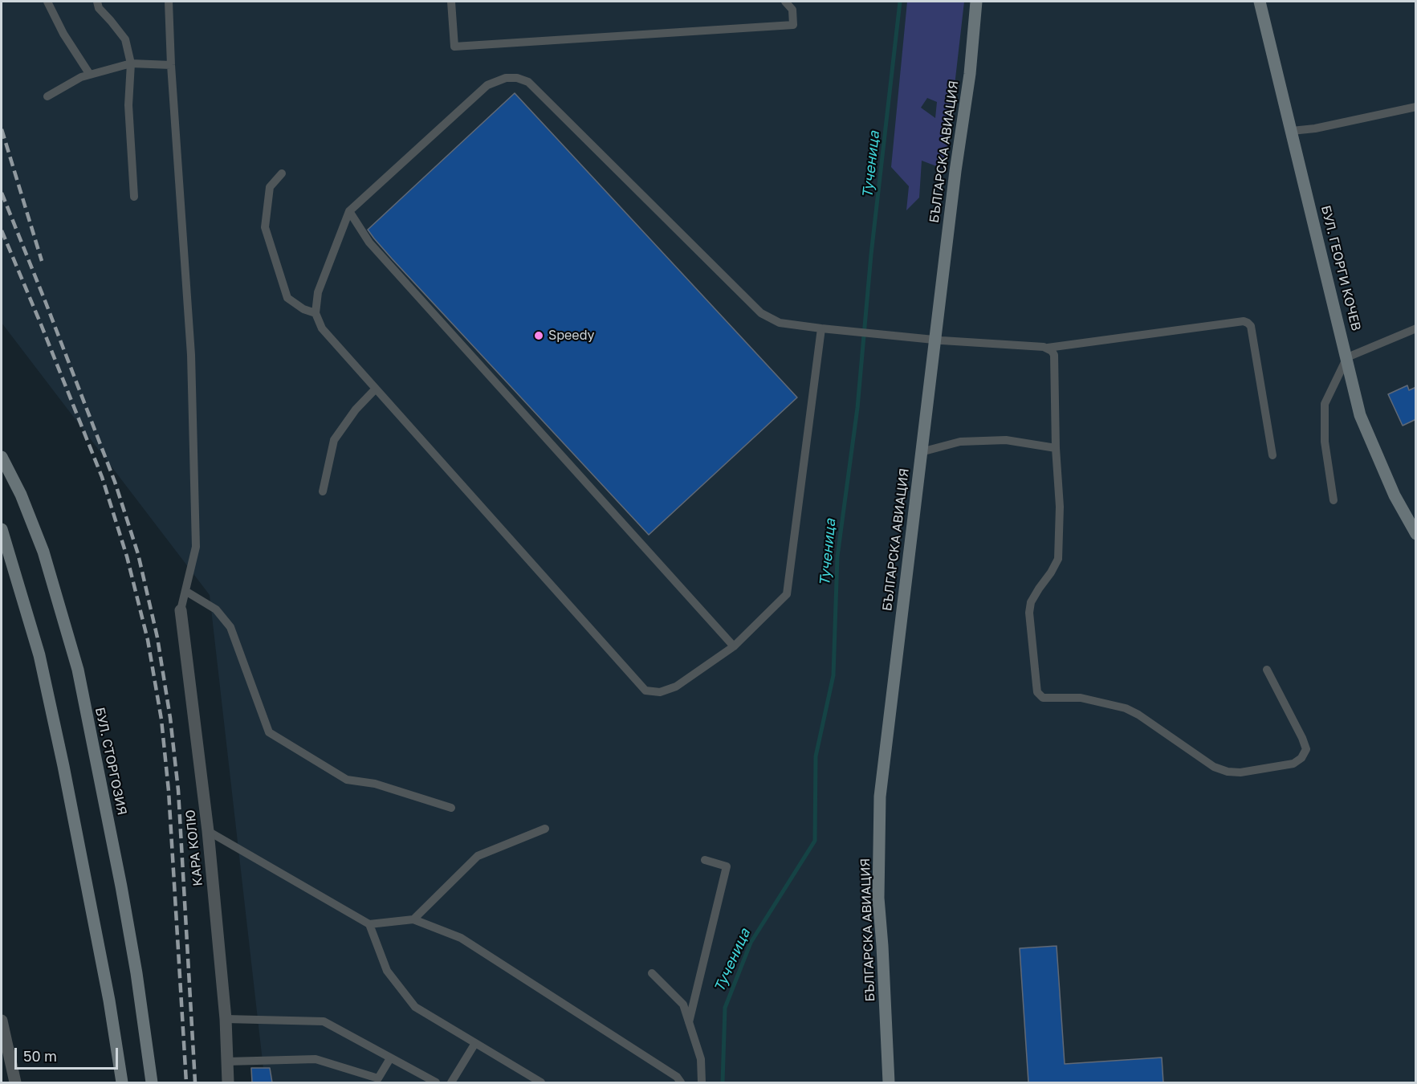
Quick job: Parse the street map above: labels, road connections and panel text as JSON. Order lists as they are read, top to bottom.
{
  "streets": {
    "main road": ["БЪЛГАРСКА АВИАЦИЯ", "БУЛ. ГЕОРГИ КОЧЕВ", "БУЛ. СТОРГОЗИЯ"],
    "street": ["КАРА КОЛЮ"]
  },
  "water": ["Тученица"],
  "places": ["Speedy"],
  "scale_bar": "50 m"
}
